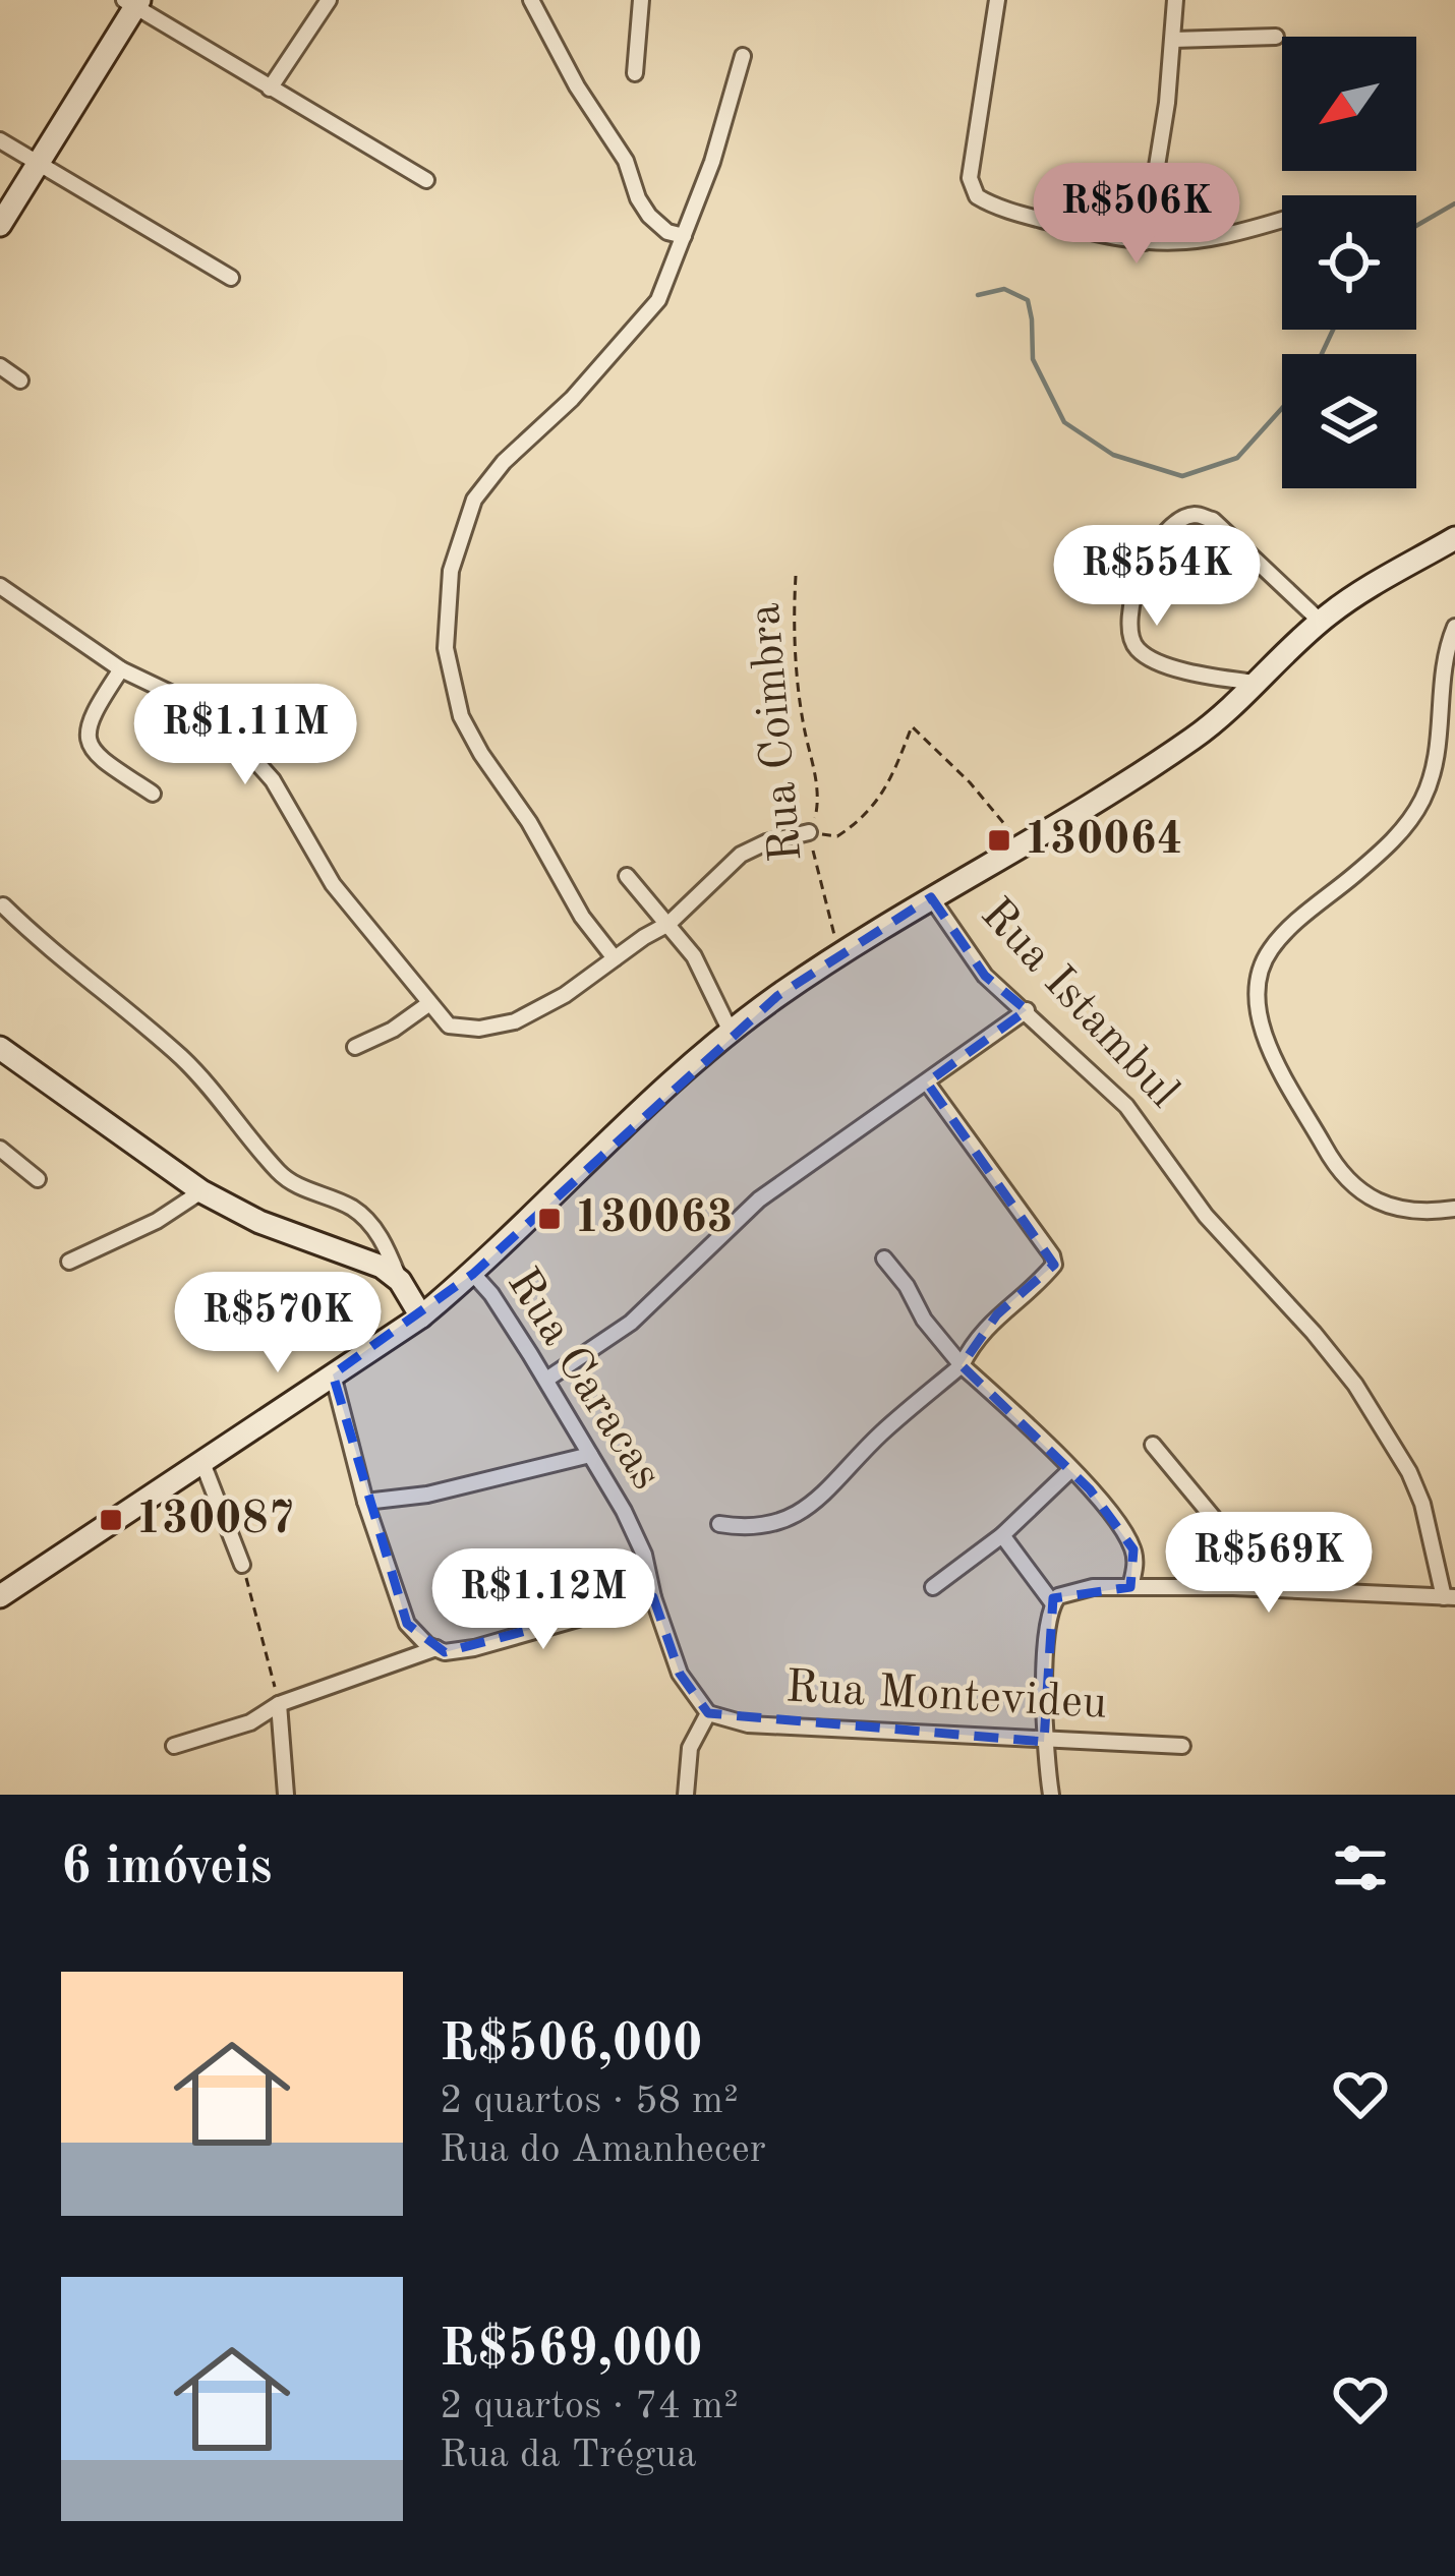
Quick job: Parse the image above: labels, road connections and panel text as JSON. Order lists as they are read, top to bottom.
{
  "streets": {
    "main road": ["Rua Istambul"],
    "street": ["Rua Caracas", "Rua Montevideu"],
    "path": ["Rua Coimbra"]
  },
  "crossings": [
    ["Rua Coimbra", "Rua Istambul"],
    ["Rua Istambul", "Rua Caracas"],
    ["Rua Caracas", "Rua Montevideu"]
  ],
  "places": {
    "transit": ["130064", "130063", "130087"]
  },
  "north": "bottom left",
  "page": {
    "price": [
      "R$506K",
      "R$554K",
      "R$1.11M",
      "R$570K",
      "R$569K",
      "R$1.12M"
    ],
    "heading": "6 imóveis",
    "list": [
      {
        "name": "R$506,000",
        "note": "2 quartos · 58 m² · Rua do Amanhecer"
      },
      {
        "name": "R$569,000",
        "note": "2 quartos · 74 m² · Rua da Trégua"
      }
    ]
  }
}
